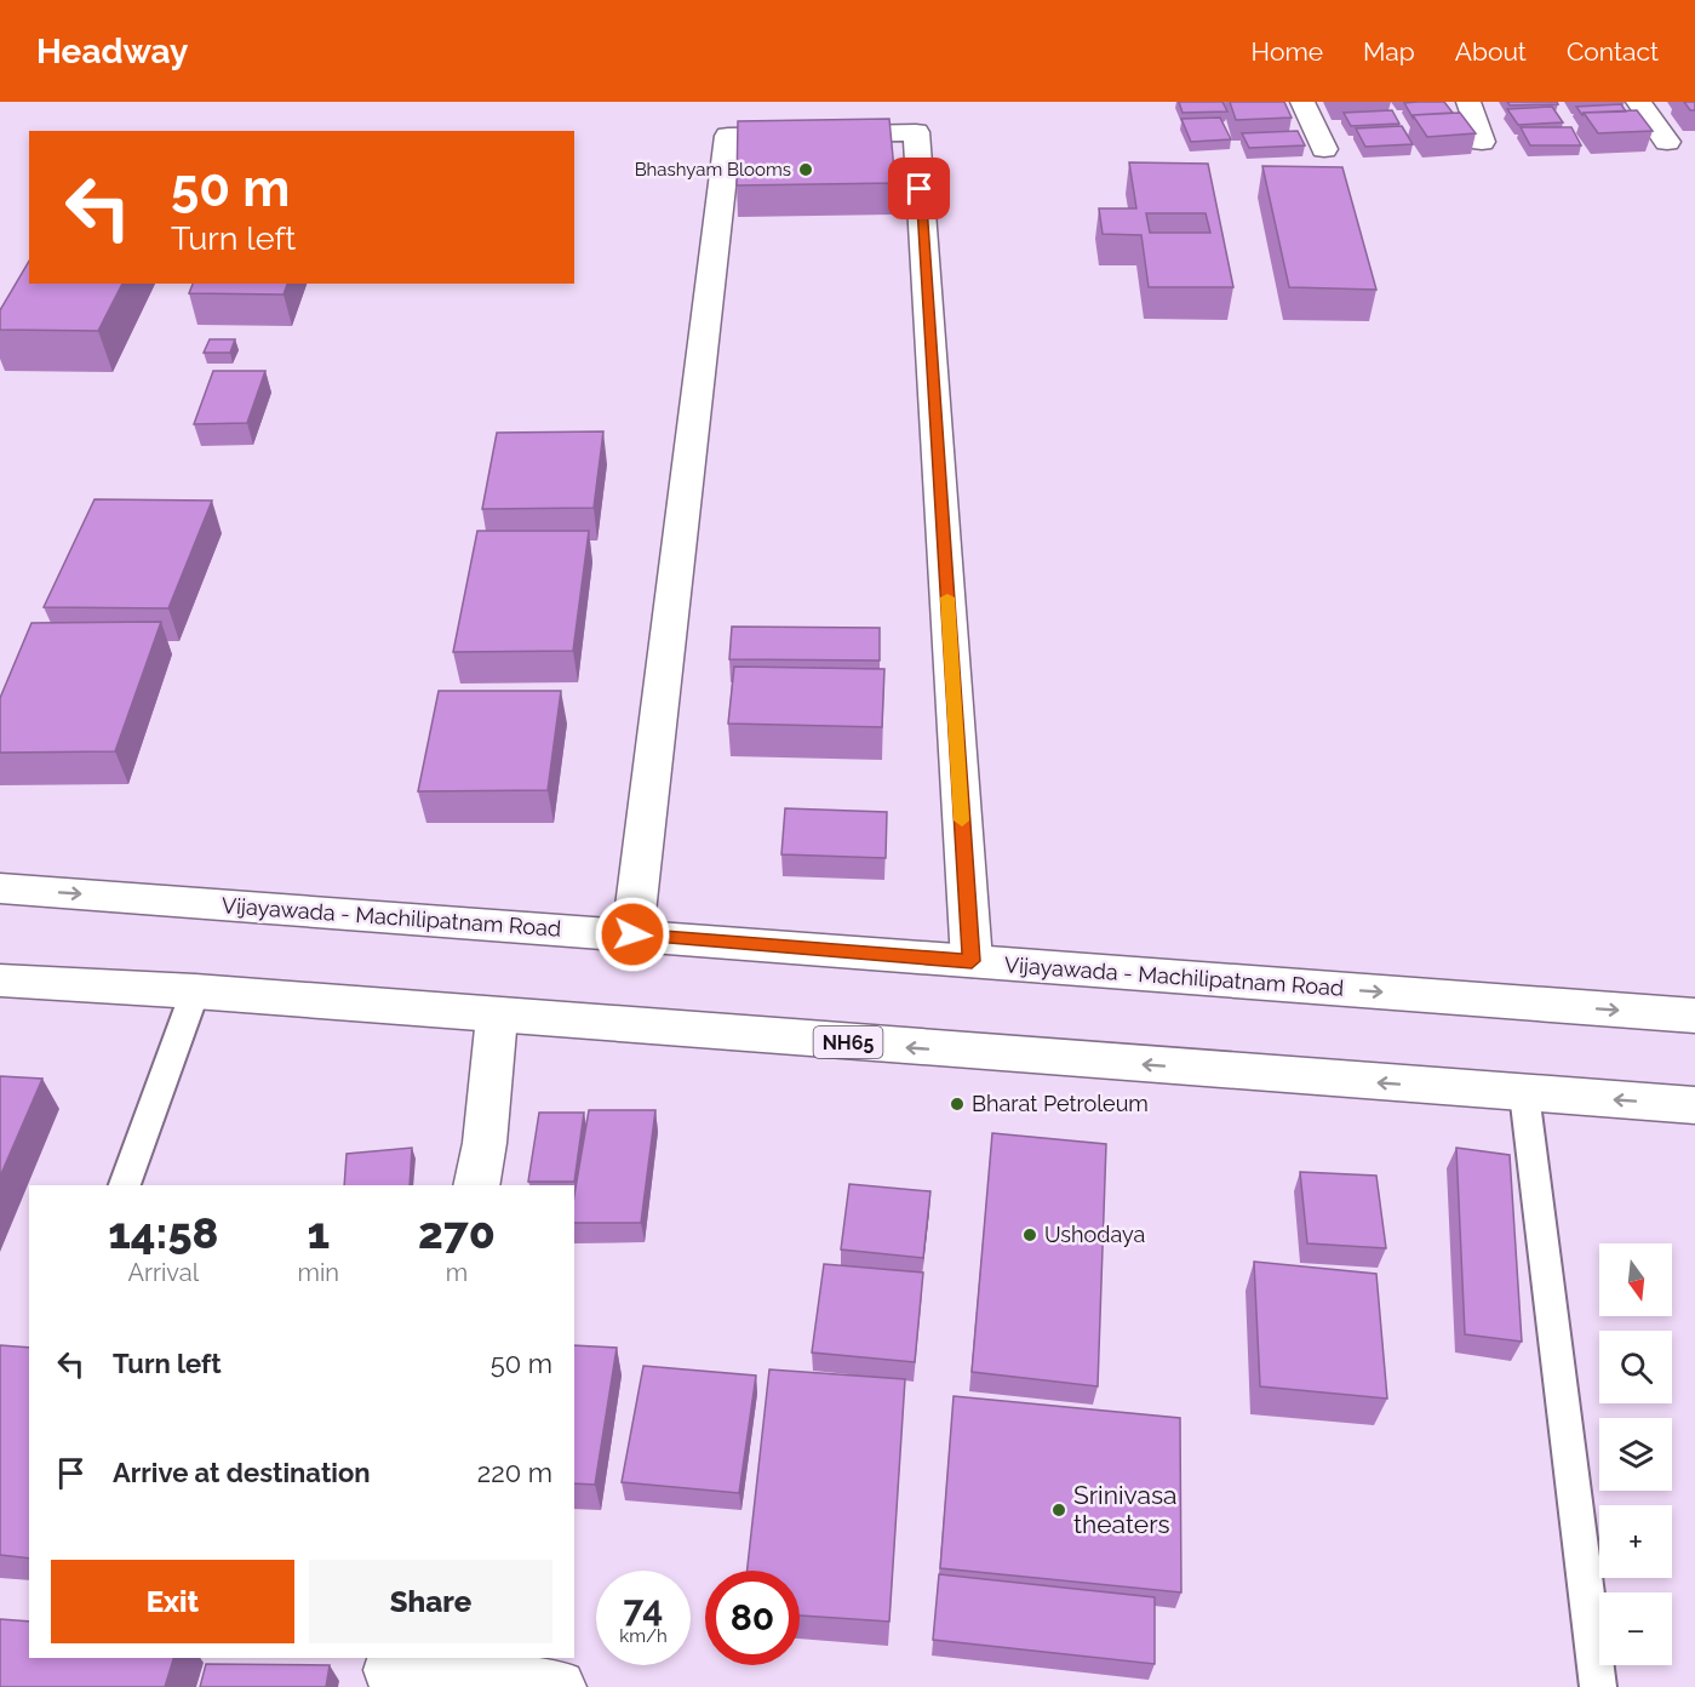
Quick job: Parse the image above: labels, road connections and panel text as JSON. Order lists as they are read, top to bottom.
{
  "streets": {
    "main road": ["Vijayawada - Machilipatnam Road", "NH65"]
  },
  "places": [
    "Bhashyam Blooms",
    "Bharat Petroleum",
    "Ushodaya",
    "Srinivasa theaters"
  ],
  "north": "bottom",
  "page": {
    "header": "Headway",
    "nav": [
      "Home",
      "Map",
      "About",
      "Contact"
    ],
    "turn": ["50 m", "Turn left"],
    "eta": [
      "14:58",
      "Arrival",
      "1",
      "min",
      "270",
      "m"
    ],
    "map_buttons": ["+", "−"],
    "list": [
      {
        "name": "Turn left",
        "value": "50 m"
      },
      {
        "name": "Arrive at destination",
        "value": "220 m"
      }
    ],
    "buttons": ["Exit", "Share"],
    "speed": "74 km/h",
    "limit": "80"
  }
}
